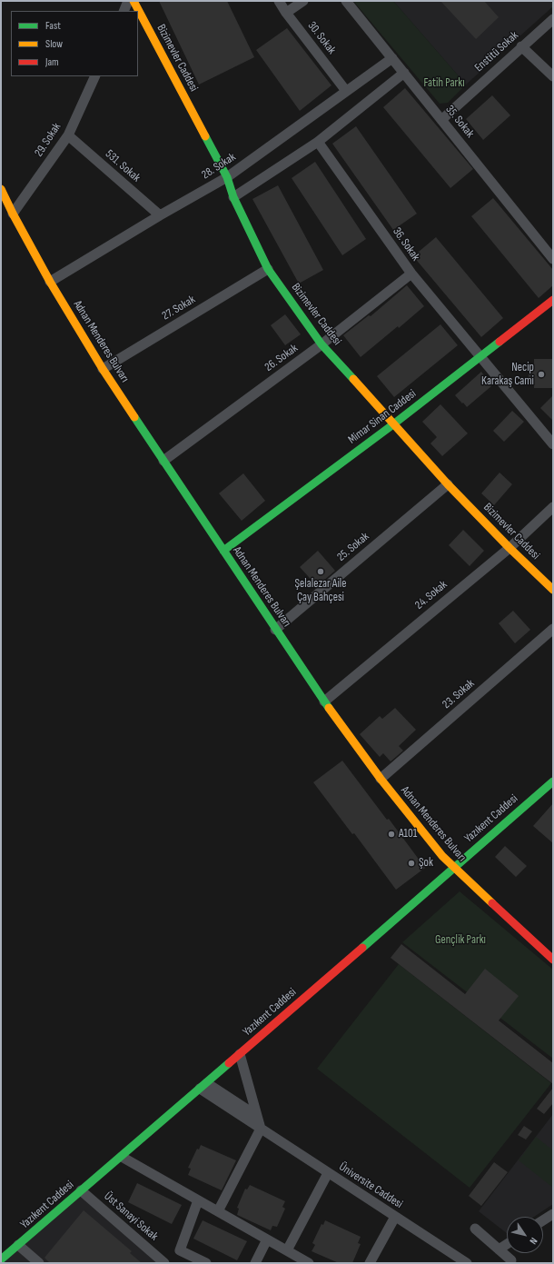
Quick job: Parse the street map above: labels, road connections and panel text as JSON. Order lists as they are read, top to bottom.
{
  "streets": {
    "street": [
      "30. Sokak",
      "Enstitü Sokak",
      "Bizimevler Caddesi",
      "35. Sokak",
      "29. Sokak",
      "531. Sokak",
      "28. Sokak",
      "36. Sokak",
      "27. Sokak",
      "Adnan Menderes Bulvarı",
      "26. Sokak",
      "Mimar Sinan Caddesi",
      "25. Sokak",
      "24. Sokak",
      "23. Sokak",
      "Yazıkent Caddesi",
      "Üniversite Caddesi",
      "Üst Sanayi Sokak"
    ]
  },
  "crossings": [
    ["30. Sokak", "28. Sokak"],
    ["Enstitü Sokak", "35. Sokak"],
    ["Bizimevler Caddesi", "28. Sokak"],
    ["Bizimevler Caddesi", "27. Sokak"],
    ["Bizimevler Caddesi", "26. Sokak"],
    ["Bizimevler Caddesi", "Mimar Sinan Caddesi"],
    ["Bizimevler Caddesi", "25. Sokak"],
    ["Bizimevler Caddesi", "24. Sokak"],
    ["35. Sokak", "28. Sokak"],
    ["29. Sokak", "531. Sokak"],
    ["29. Sokak", "Adnan Menderes Bulvarı"],
    ["531. Sokak", "28. Sokak"],
    ["28. Sokak", "Adnan Menderes Bulvarı"],
    ["36. Sokak", "26. Sokak"],
    ["36. Sokak", "Mimar Sinan Caddesi"],
    ["27. Sokak", "Adnan Menderes Bulvarı"],
    ["Adnan Menderes Bulvarı", "26. Sokak"],
    ["Adnan Menderes Bulvarı", "Mimar Sinan Caddesi"],
    ["Adnan Menderes Bulvarı", "25. Sokak"],
    ["Adnan Menderes Bulvarı", "24. Sokak"],
    ["Adnan Menderes Bulvarı", "23. Sokak"],
    ["Adnan Menderes Bulvarı", "Yazıkent Caddesi"],
    ["Yazıkent Caddesi", "Üniversite Caddesi"],
    ["Yazıkent Caddesi", "Üst Sanayi Sokak"]
  ],
  "parks": ["Fatih Parkı", "Gençlik Parkı"],
  "places": [
    "Necip Karakaş Cami",
    "Şelalezar Aile Çay Bahçesi",
    "A101",
    "Şok"
  ],
  "legend": ["Fast", "Slow", "Jam"],
  "north": "bottom right"
}
